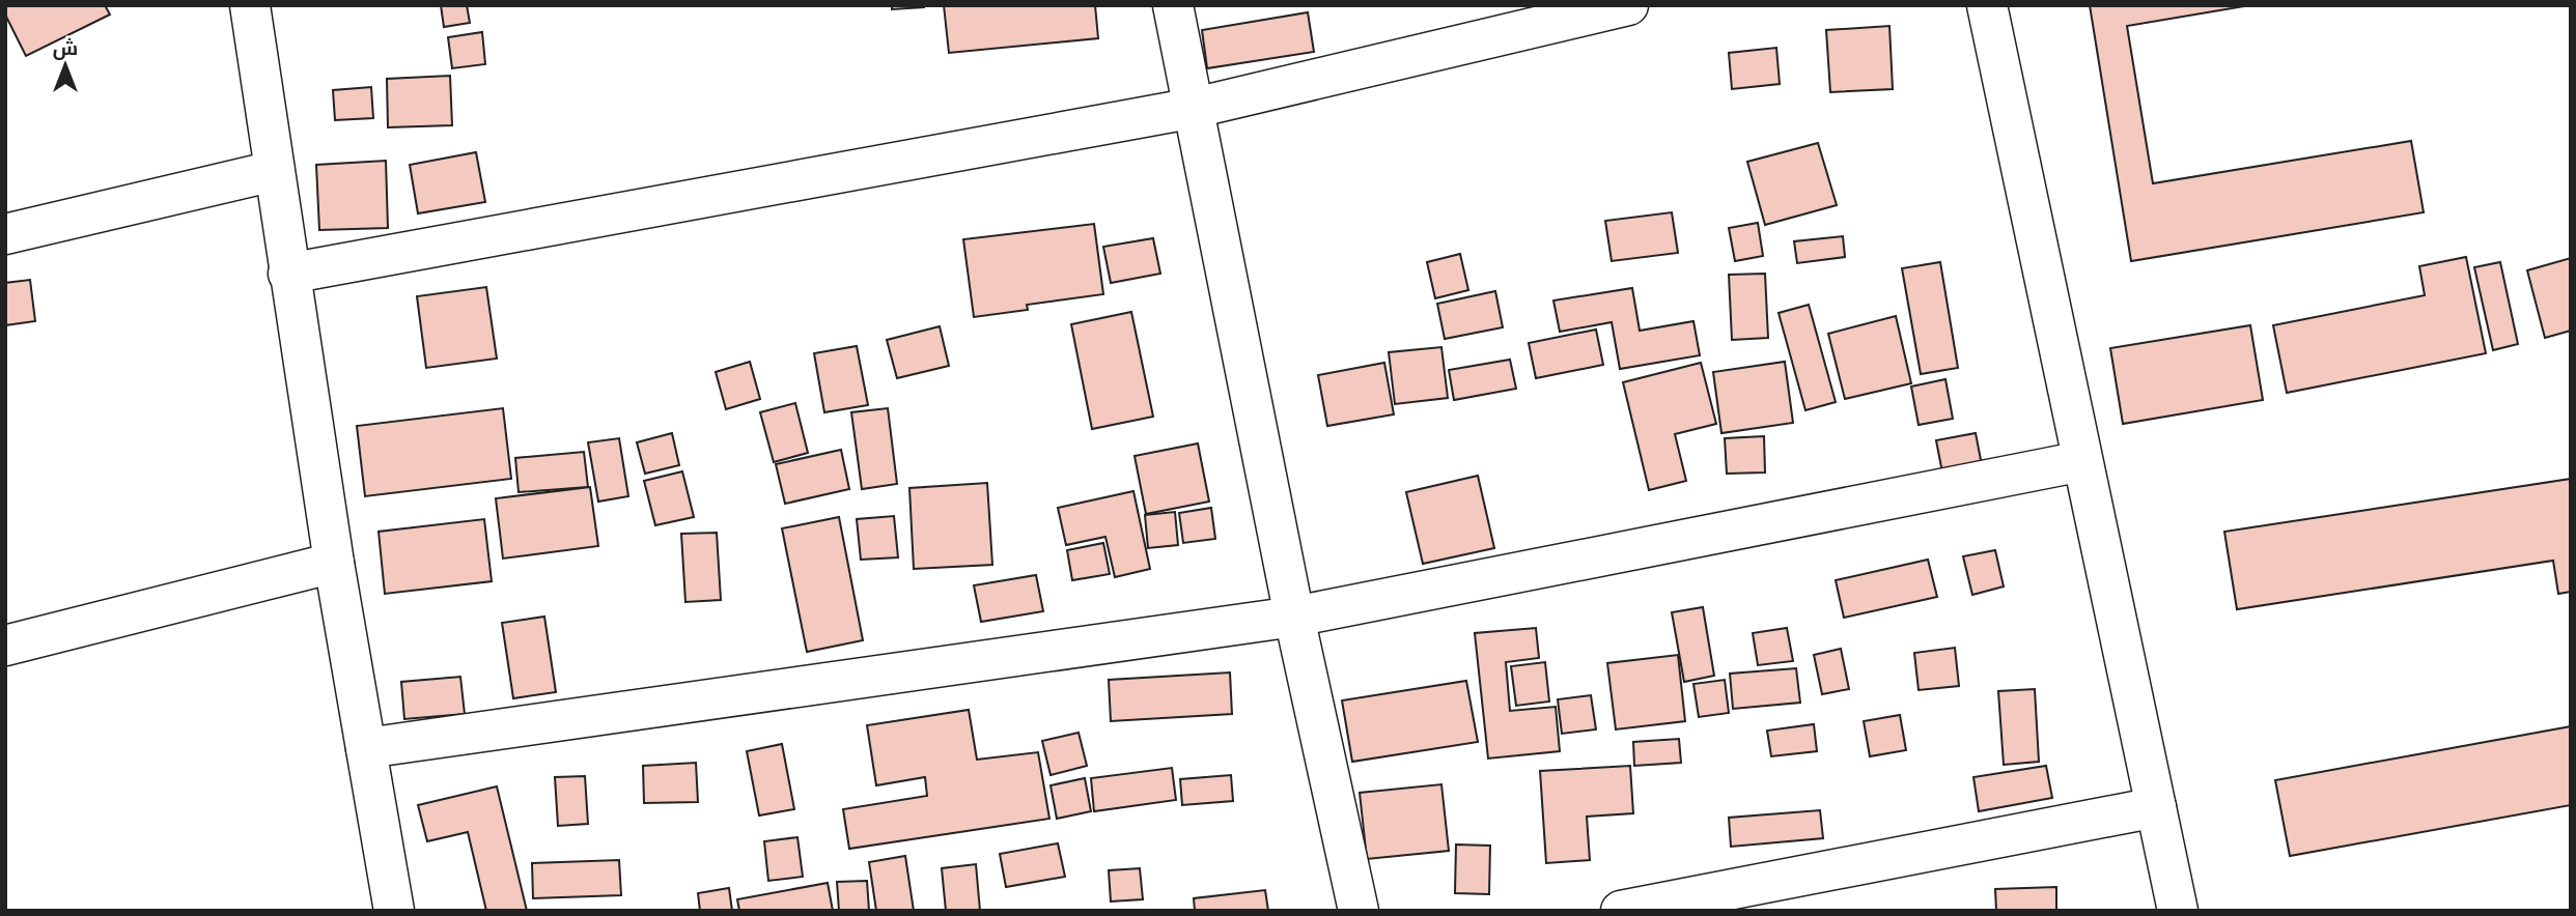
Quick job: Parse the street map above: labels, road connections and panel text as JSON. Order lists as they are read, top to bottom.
{
  "north": "top"
}
